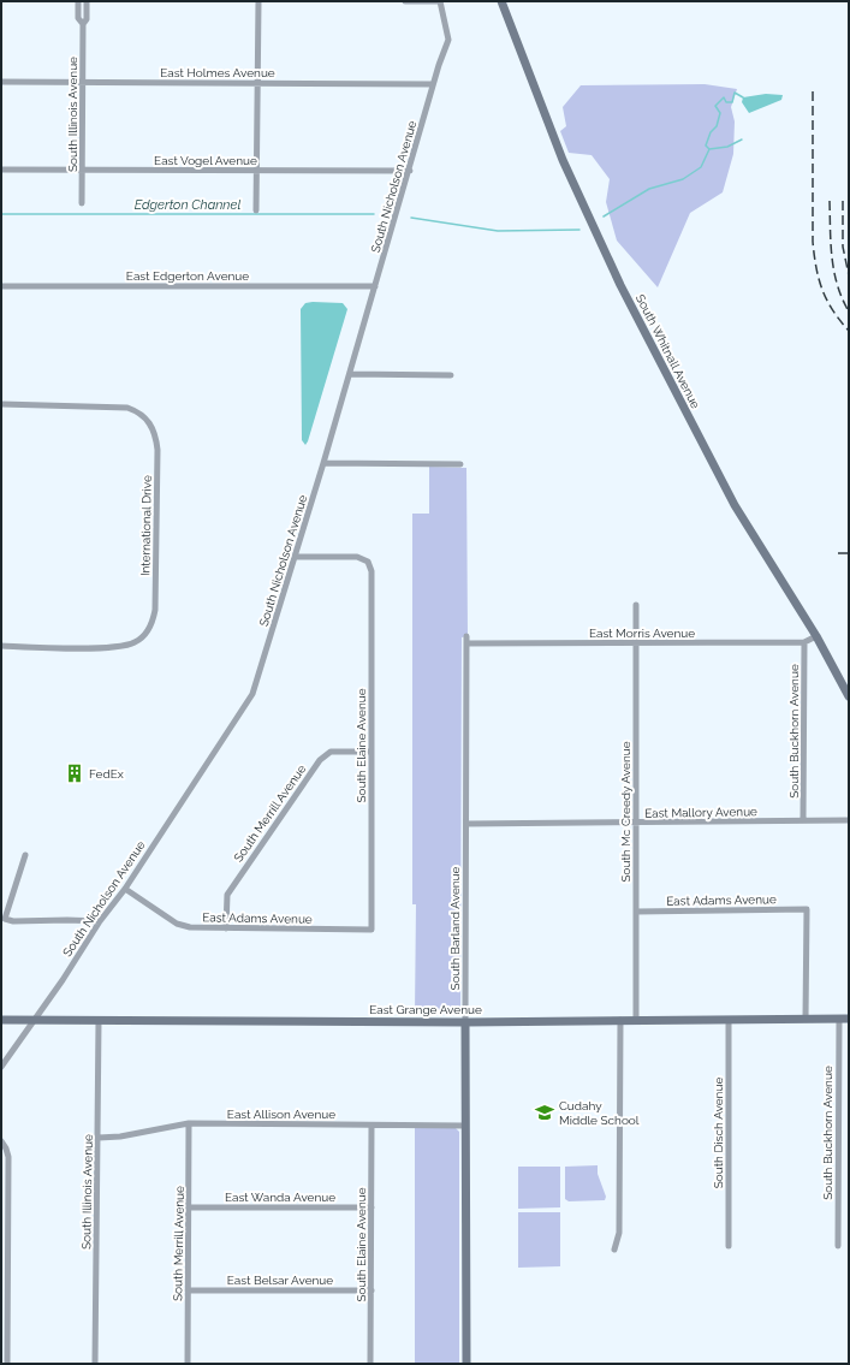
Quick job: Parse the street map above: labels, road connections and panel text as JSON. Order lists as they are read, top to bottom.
{
  "streets": {
    "street": [
      "East Holmes Avenue",
      "South Illinois Avenue",
      "East Vogel Avenue",
      "South Nicholson Avenue",
      "East Edgerton Avenue",
      "South Whitnall Avenue",
      "International Drive",
      "East Morris Avenue",
      "South Buckhorn Avenue",
      "South Elaine Avenue",
      "South Mc Creedy Avenue",
      "East Mallory Avenue",
      "South Merrill Avenue",
      "East Adams Avenue",
      "South Barland Avenue",
      "East Grange Avenue",
      "East Allison Avenue",
      "South Disch Avenue",
      "East Wanda Avenue",
      "East Belsar Avenue"
    ]
  },
  "crossings": [
    ["East Holmes Avenue", "South Illinois Avenue"],
    ["East Holmes Avenue", "South Nicholson Avenue"],
    ["South Illinois Avenue", "East Vogel Avenue"],
    ["South Illinois Avenue", "East Grange Avenue"],
    ["South Illinois Avenue", "East Allison Avenue"],
    ["East Vogel Avenue", "South Nicholson Avenue"],
    ["South Nicholson Avenue", "East Edgerton Avenue"],
    ["South Nicholson Avenue", "South Elaine Avenue"],
    ["South Nicholson Avenue", "East Adams Avenue"],
    ["South Nicholson Avenue", "East Grange Avenue"],
    ["East Morris Avenue", "South Buckhorn Avenue"],
    ["East Morris Avenue", "South Mc Creedy Avenue"],
    ["East Morris Avenue", "South Barland Avenue"],
    ["South Buckhorn Avenue", "East Mallory Avenue"],
    ["South Buckhorn Avenue", "East Grange Avenue"],
    ["South Elaine Avenue", "South Merrill Avenue"],
    ["South Elaine Avenue", "East Adams Avenue"],
    ["South Elaine Avenue", "East Allison Avenue"],
    ["South Elaine Avenue", "East Wanda Avenue"],
    ["South Elaine Avenue", "East Belsar Avenue"],
    ["South Mc Creedy Avenue", "East Mallory Avenue"],
    ["South Mc Creedy Avenue", "East Adams Avenue"],
    ["South Mc Creedy Avenue", "East Grange Avenue"],
    ["East Mallory Avenue", "South Barland Avenue"],
    ["South Merrill Avenue", "East Adams Avenue"],
    ["South Merrill Avenue", "East Allison Avenue"],
    ["South Merrill Avenue", "East Wanda Avenue"],
    ["South Merrill Avenue", "East Belsar Avenue"],
    ["East Adams Avenue", "East Grange Avenue"],
    ["South Barland Avenue", "East Grange Avenue"],
    ["South Barland Avenue", "East Allison Avenue"],
    ["East Grange Avenue", "South Disch Avenue"]
  ],
  "water": ["Edgerton Channel"],
  "places": {
    "building": ["FedEx"],
    "school or university": ["Cudahy Middle School"]
  }
}
